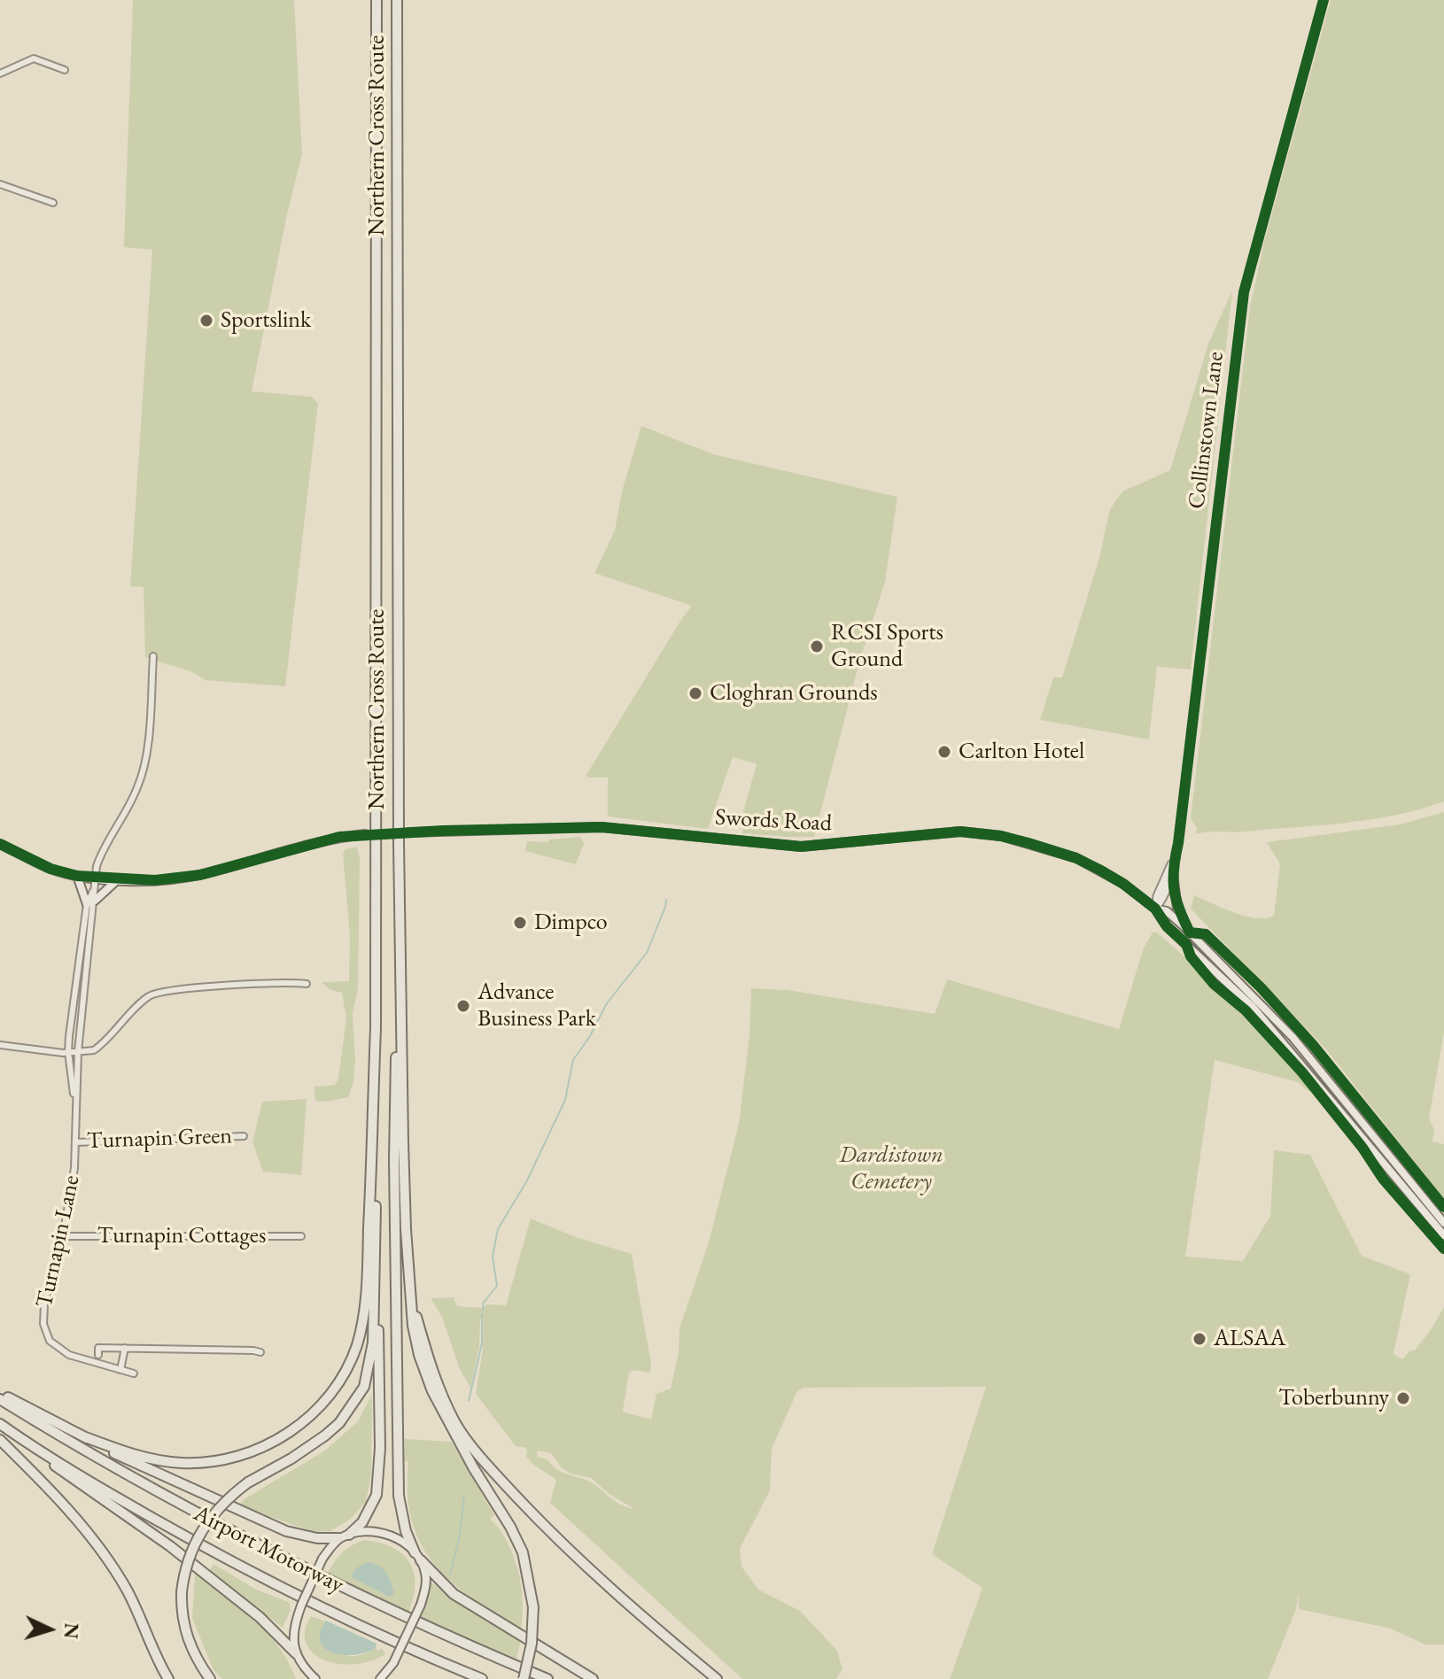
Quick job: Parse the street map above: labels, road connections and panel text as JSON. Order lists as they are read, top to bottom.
{
  "streets": {
    "highway": ["Northern Cross Route", "Airport Motorway"],
    "main road": ["Swords Road"],
    "street": [
      "Collinstown Lane",
      "Turnapin Green",
      "Turnapin Cottages",
      "Turnapin Lane"
    ]
  },
  "crossings": [
    ["Collinstown Lane", "Swords Road"],
    ["Turnapin Green", "Turnapin Lane"],
    ["Turnapin Cottages", "Turnapin Lane"]
  ],
  "parks": ["Dardistown Cemetery"],
  "places": [
    "Sportslink",
    "RCSI Sports Ground",
    "Cloghran Grounds",
    "Carlton Hotel",
    "Dimpco",
    "Advance Business Park",
    "ALSAA",
    "Toberbunny"
  ],
  "north": "right"
}
